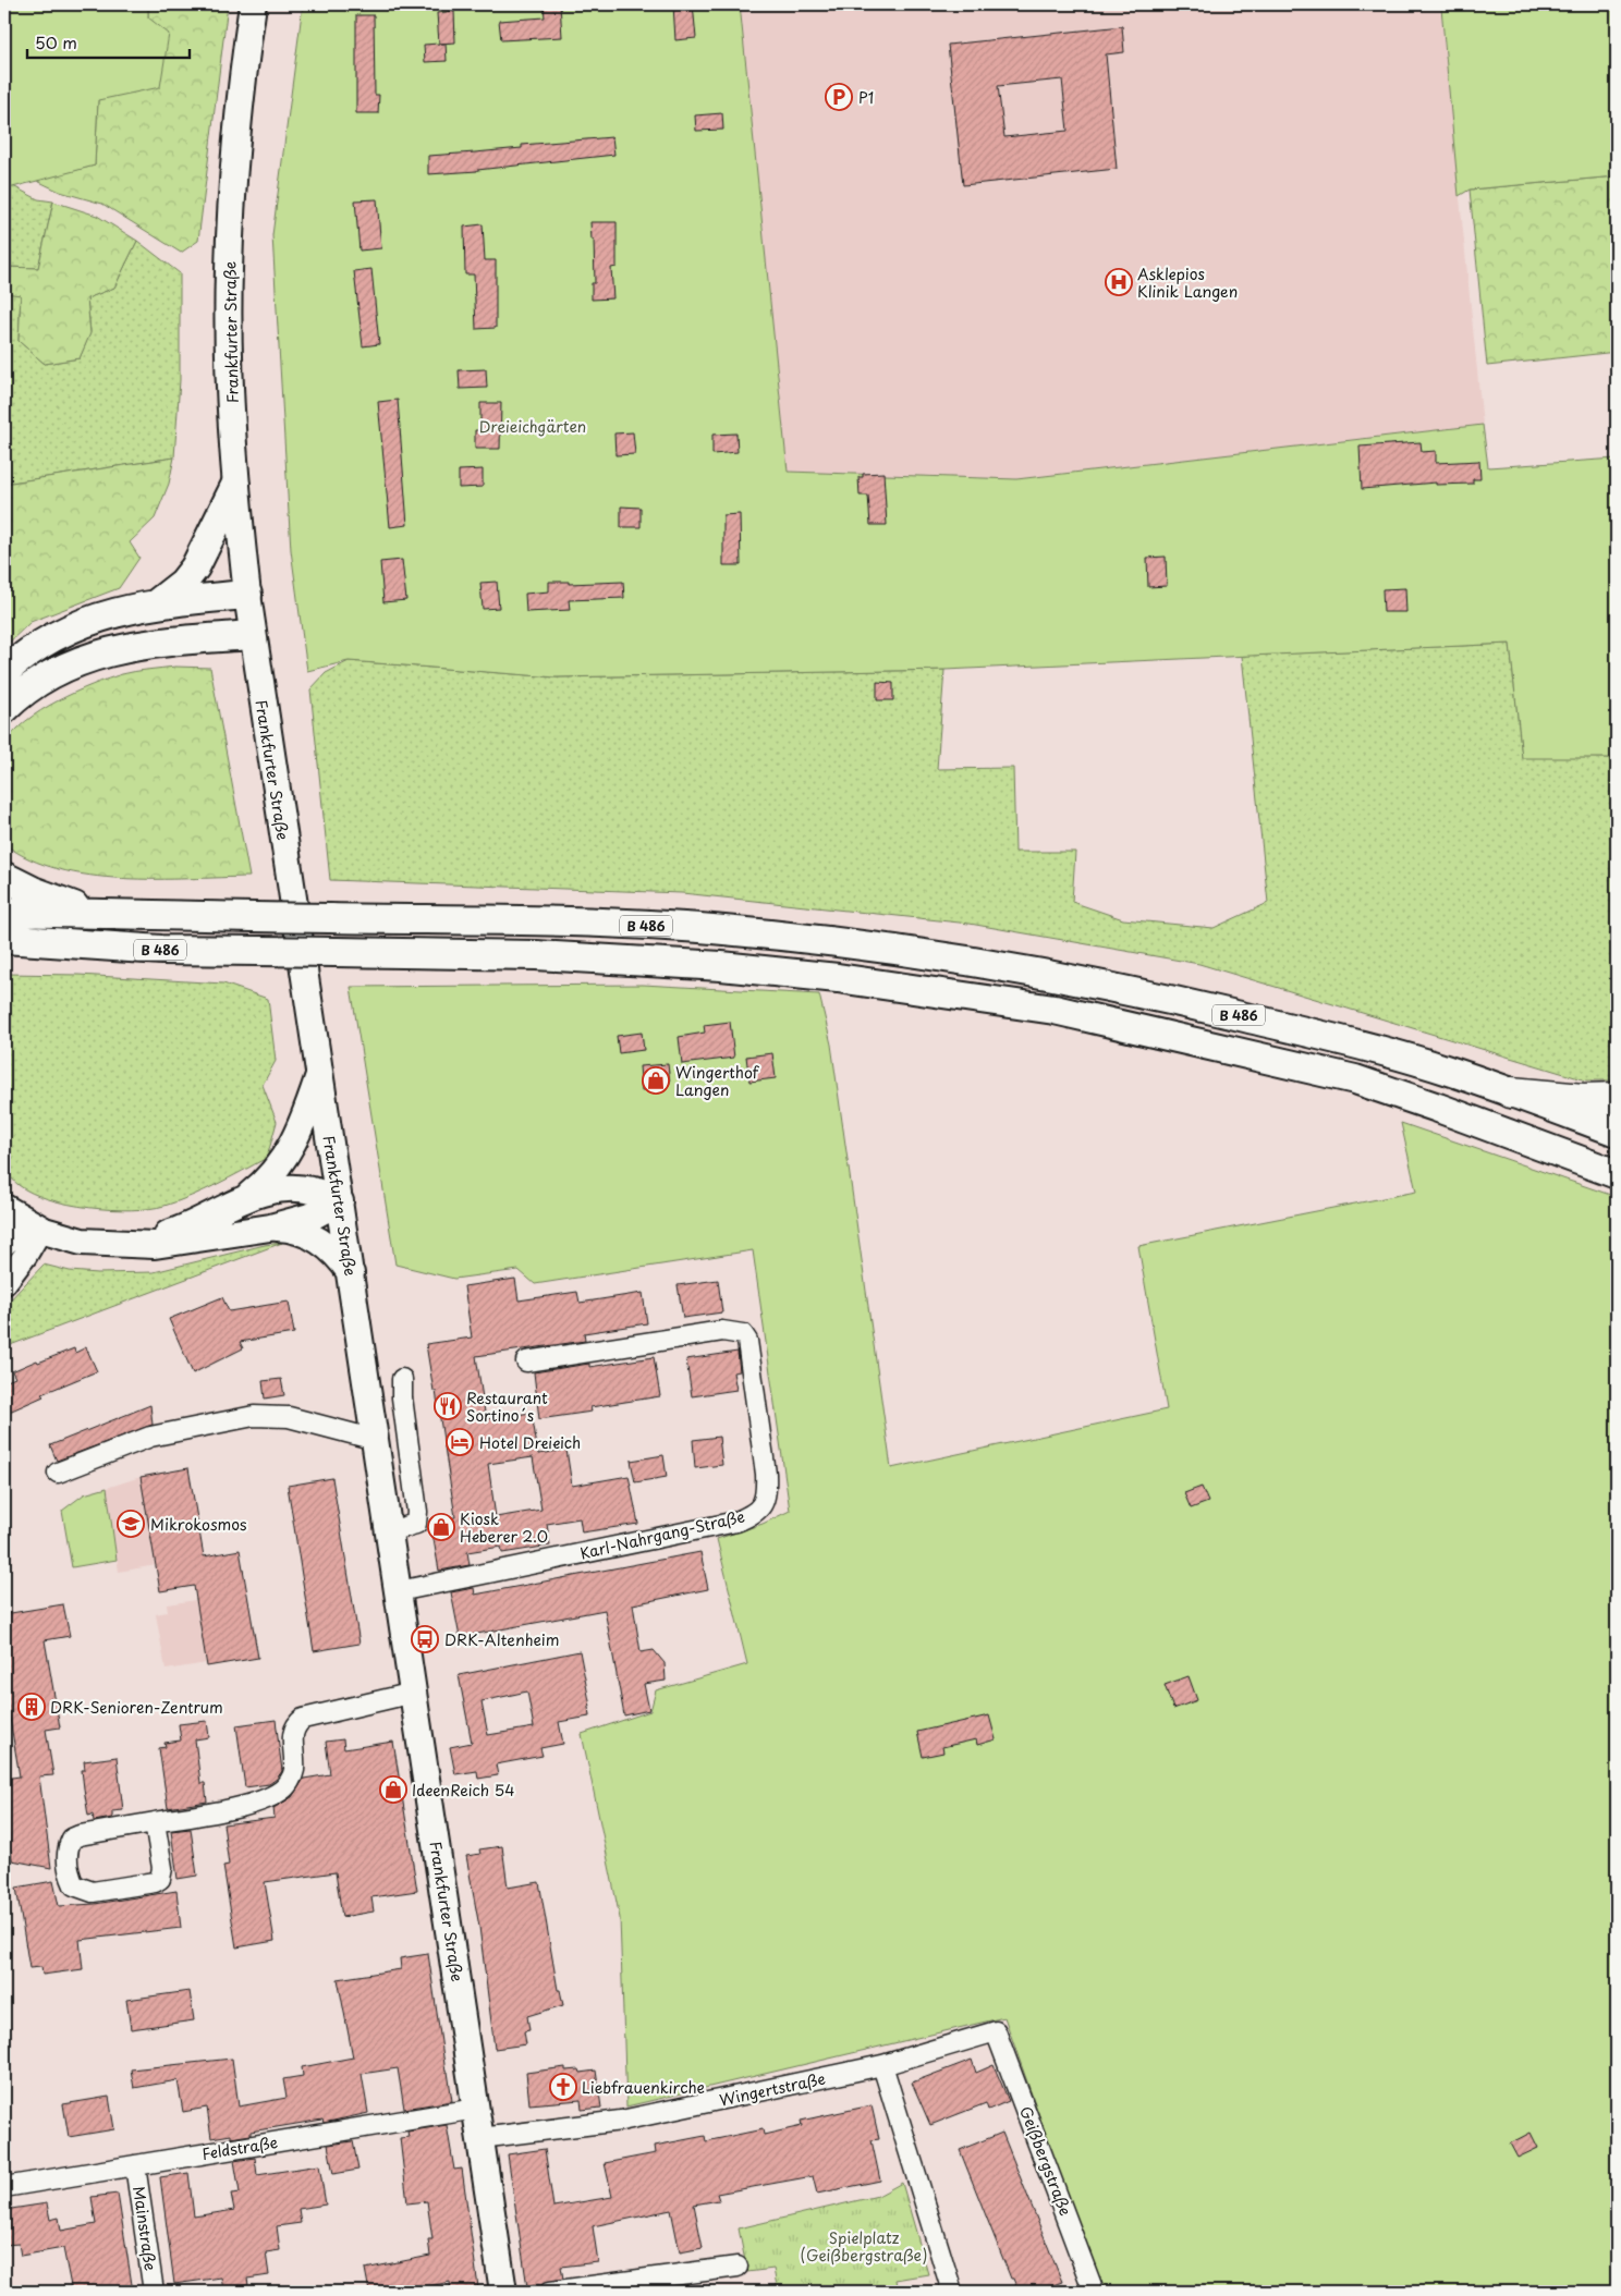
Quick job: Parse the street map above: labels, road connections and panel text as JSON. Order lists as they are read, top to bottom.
{
  "streets": {
    "main road": ["Frankfurter Straße", "B 486"],
    "street": [
      "Karl-Nahrgang-Straße",
      "Wingertstraße",
      "Feldstraße",
      "Geißbergstraße",
      "Mainstraße"
    ]
  },
  "crossings": [
    ["Frankfurter Straße", "Karl-Nahrgang-Straße"],
    ["Frankfurter Straße", "Wingertstraße"],
    ["Frankfurter Straße", "Feldstraße"],
    ["Wingertstraße", "Geißbergstraße"],
    ["Feldstraße", "Mainstraße"]
  ],
  "parks": ["Dreieichgärten", "Spielplatz (Geißbergstraße)"],
  "places": {
    "parking": ["P1"],
    "hospital": ["Asklepios Klinik Langen"],
    "shop": ["Wingerthof Langen", "Kiosk Heberer 2.0", "IdeenReich 54"],
    "restaurant": ["Restaurant Sortino´s"],
    "hotel": ["Hotel Dreieich"],
    "school or university": ["Mikrokosmos"],
    "bus stop": ["DRK-Altenheim"],
    "building": ["DRK-Senioren-Zentrum"],
    "church": ["Liebfrauenkirche"]
  },
  "scale_bar": "50 m"
}
